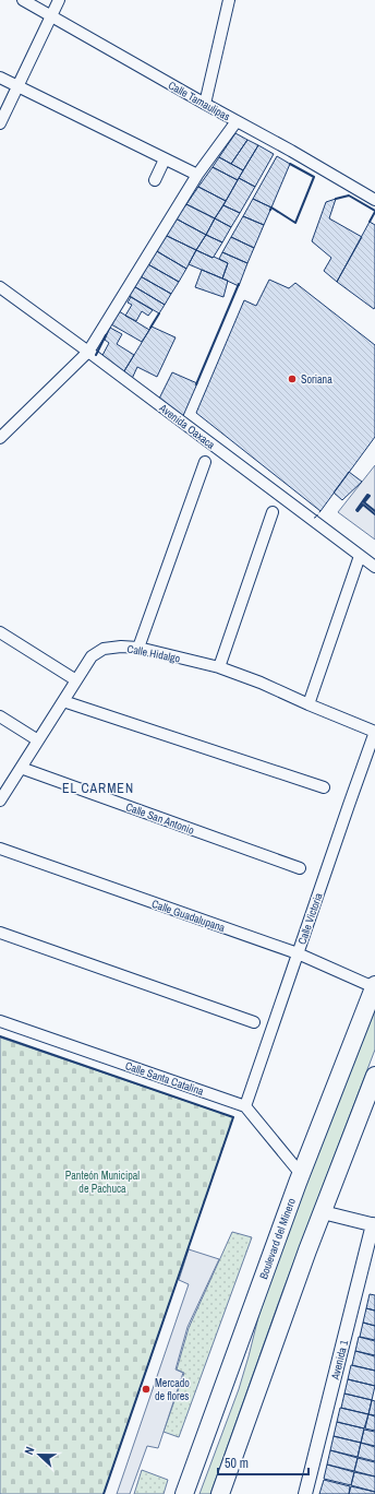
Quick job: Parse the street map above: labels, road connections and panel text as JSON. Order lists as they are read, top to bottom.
{
  "streets": {
    "main road": ["Boulevard del Minero"],
    "street": [
      "Calle Tamaulipas",
      "Avenida Oaxaca",
      "Calle Hidalgo",
      "Calle San Antonio",
      "Calle Guadalupana",
      "Calle Victoria",
      "Calle Santa Catalina",
      "Avenida 1"
    ]
  },
  "crossings": [
    ["Calle Hidalgo", "Calle San Antonio"],
    ["Calle Hidalgo", "Calle Victoria"],
    ["Calle Guadalupana", "Calle Victoria"],
    ["Calle Guadalupana", "Boulevard del Minero"],
    ["Calle Victoria", "Calle Santa Catalina"]
  ],
  "districts": ["EL CARMEN"],
  "parks": ["Panteón Municipal de Pachuca"],
  "places": ["Soriana", "Mercado de flores"],
  "scale_bar": "50 m",
  "north": "left"
}
